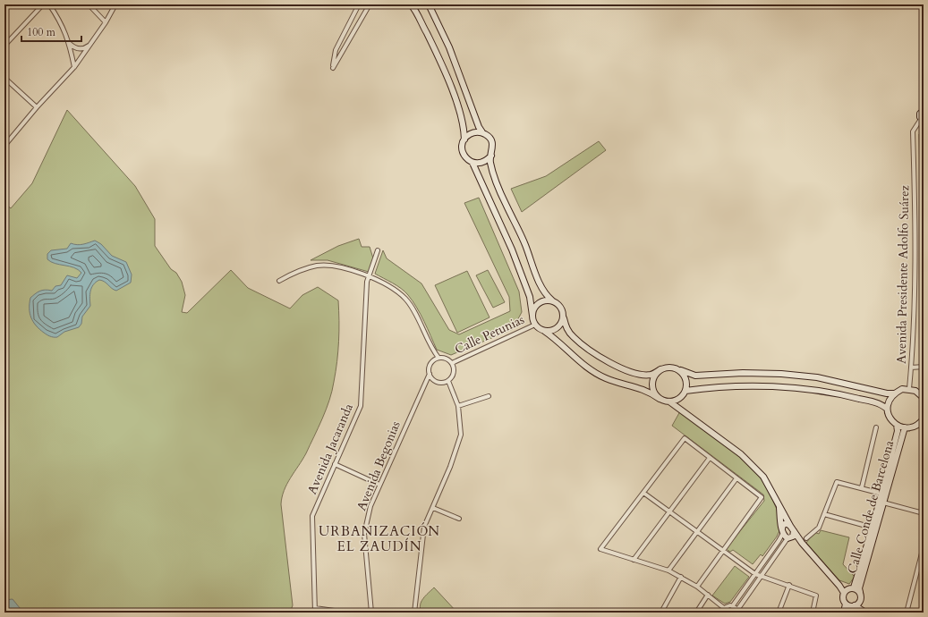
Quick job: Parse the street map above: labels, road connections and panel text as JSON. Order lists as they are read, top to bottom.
{
  "streets": {
    "main road": ["Calle Conde de Barcelona"],
    "street": [
      "Avenida Presidente Adolfo Suárez",
      "Calle Petunias",
      "Avenida Jacaranda",
      "Avenida Begonias"
    ]
  },
  "crossings": [
    ["Calle Petunias", "Avenida Begonias"]
  ],
  "districts": ["URBANIZACIÓN EL ZAUDÍN"],
  "scale_bar": "100 m"
}
